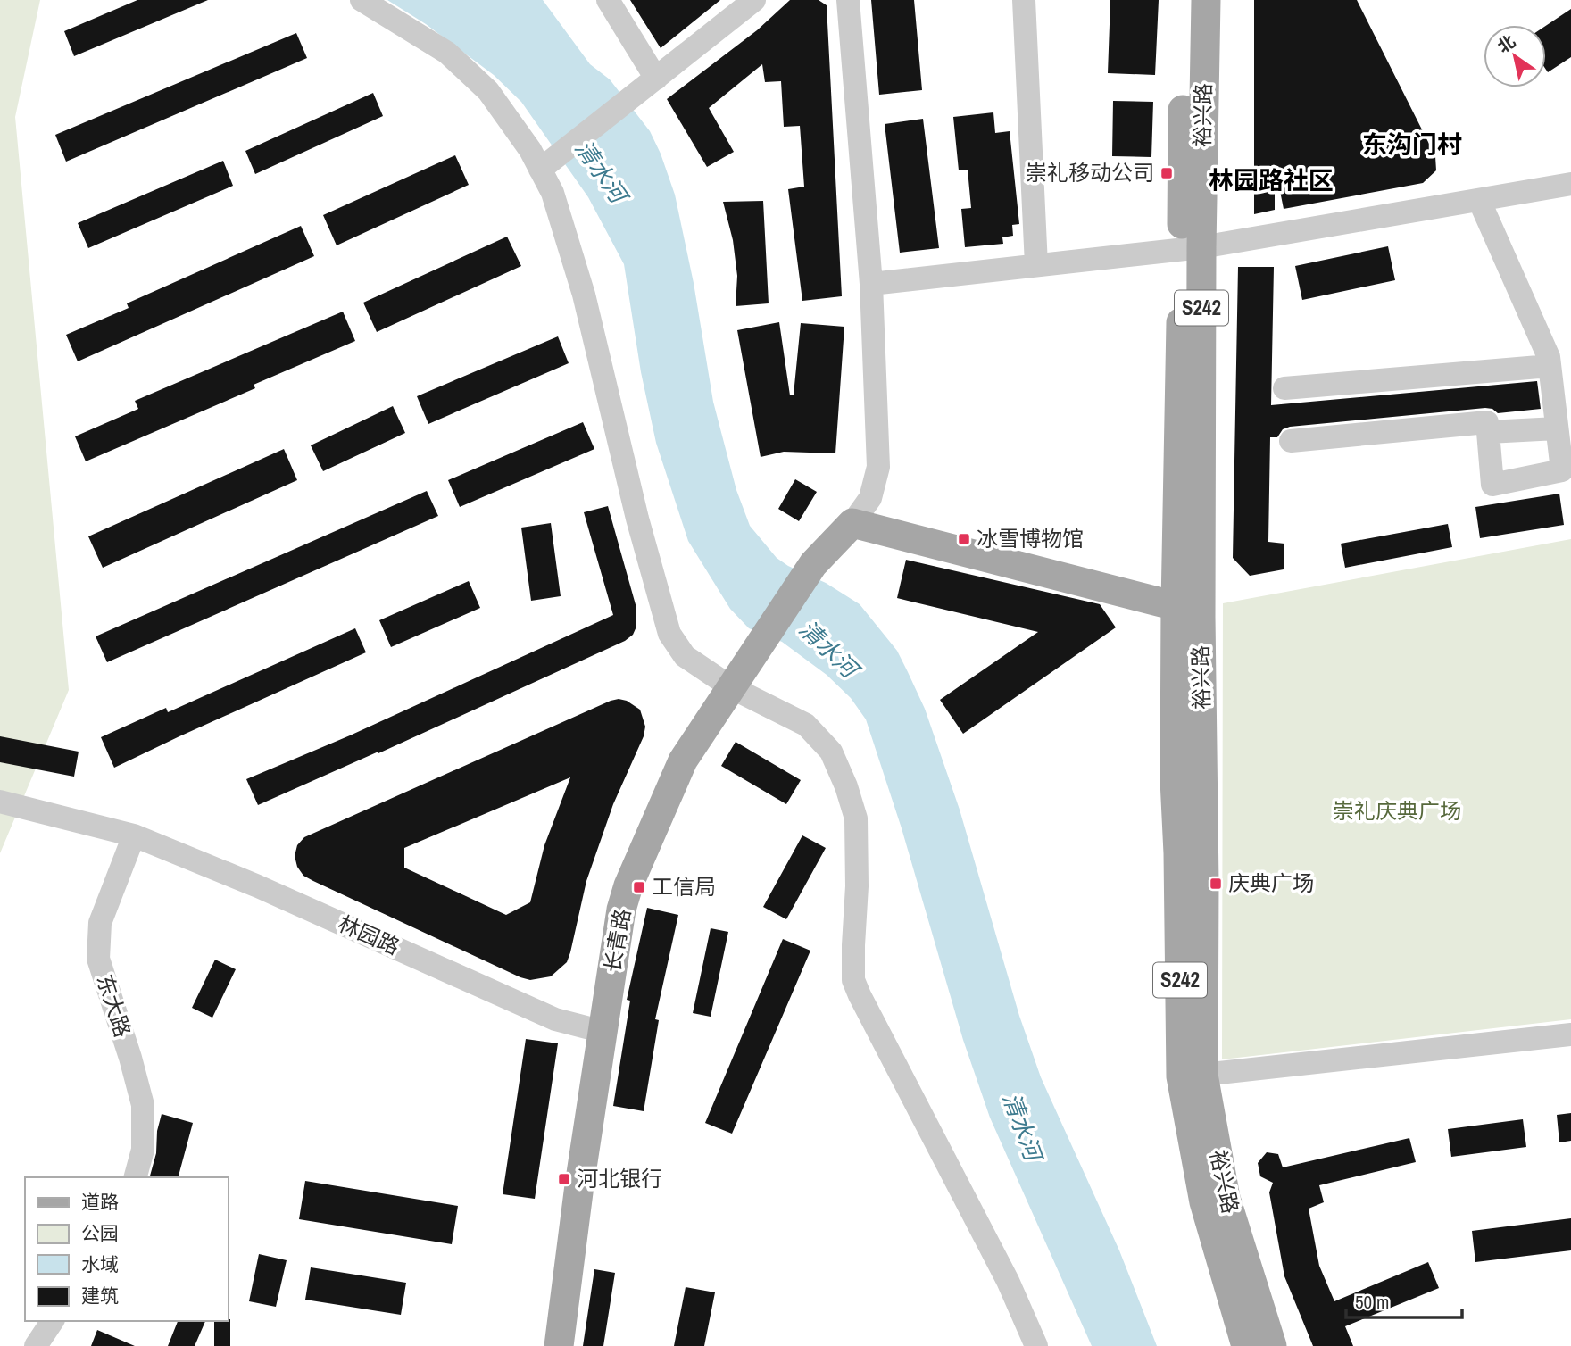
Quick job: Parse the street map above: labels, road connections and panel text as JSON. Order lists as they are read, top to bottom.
{
  "streets": {
    "main road": ["裕兴路", "S242", "长青路"],
    "street": ["林园路", "东大路"]
  },
  "crossings": [
    ["林园路", "长青路"],
    ["林园路", "东大路"]
  ],
  "districts": ["东沟门村", "林园路社区"],
  "water": ["清水河"],
  "parks": ["崇礼庆典广场"],
  "places": {
    "transit": [
      "崇礼移动公司",
      "冰雪博物馆",
      "庆典广场",
      "工信局",
      "河北银行"
    ]
  },
  "legend": [
    "道路",
    "公园",
    "水域",
    "建筑"
  ],
  "scale_bar": "50 m",
  "north": "top left"
}
